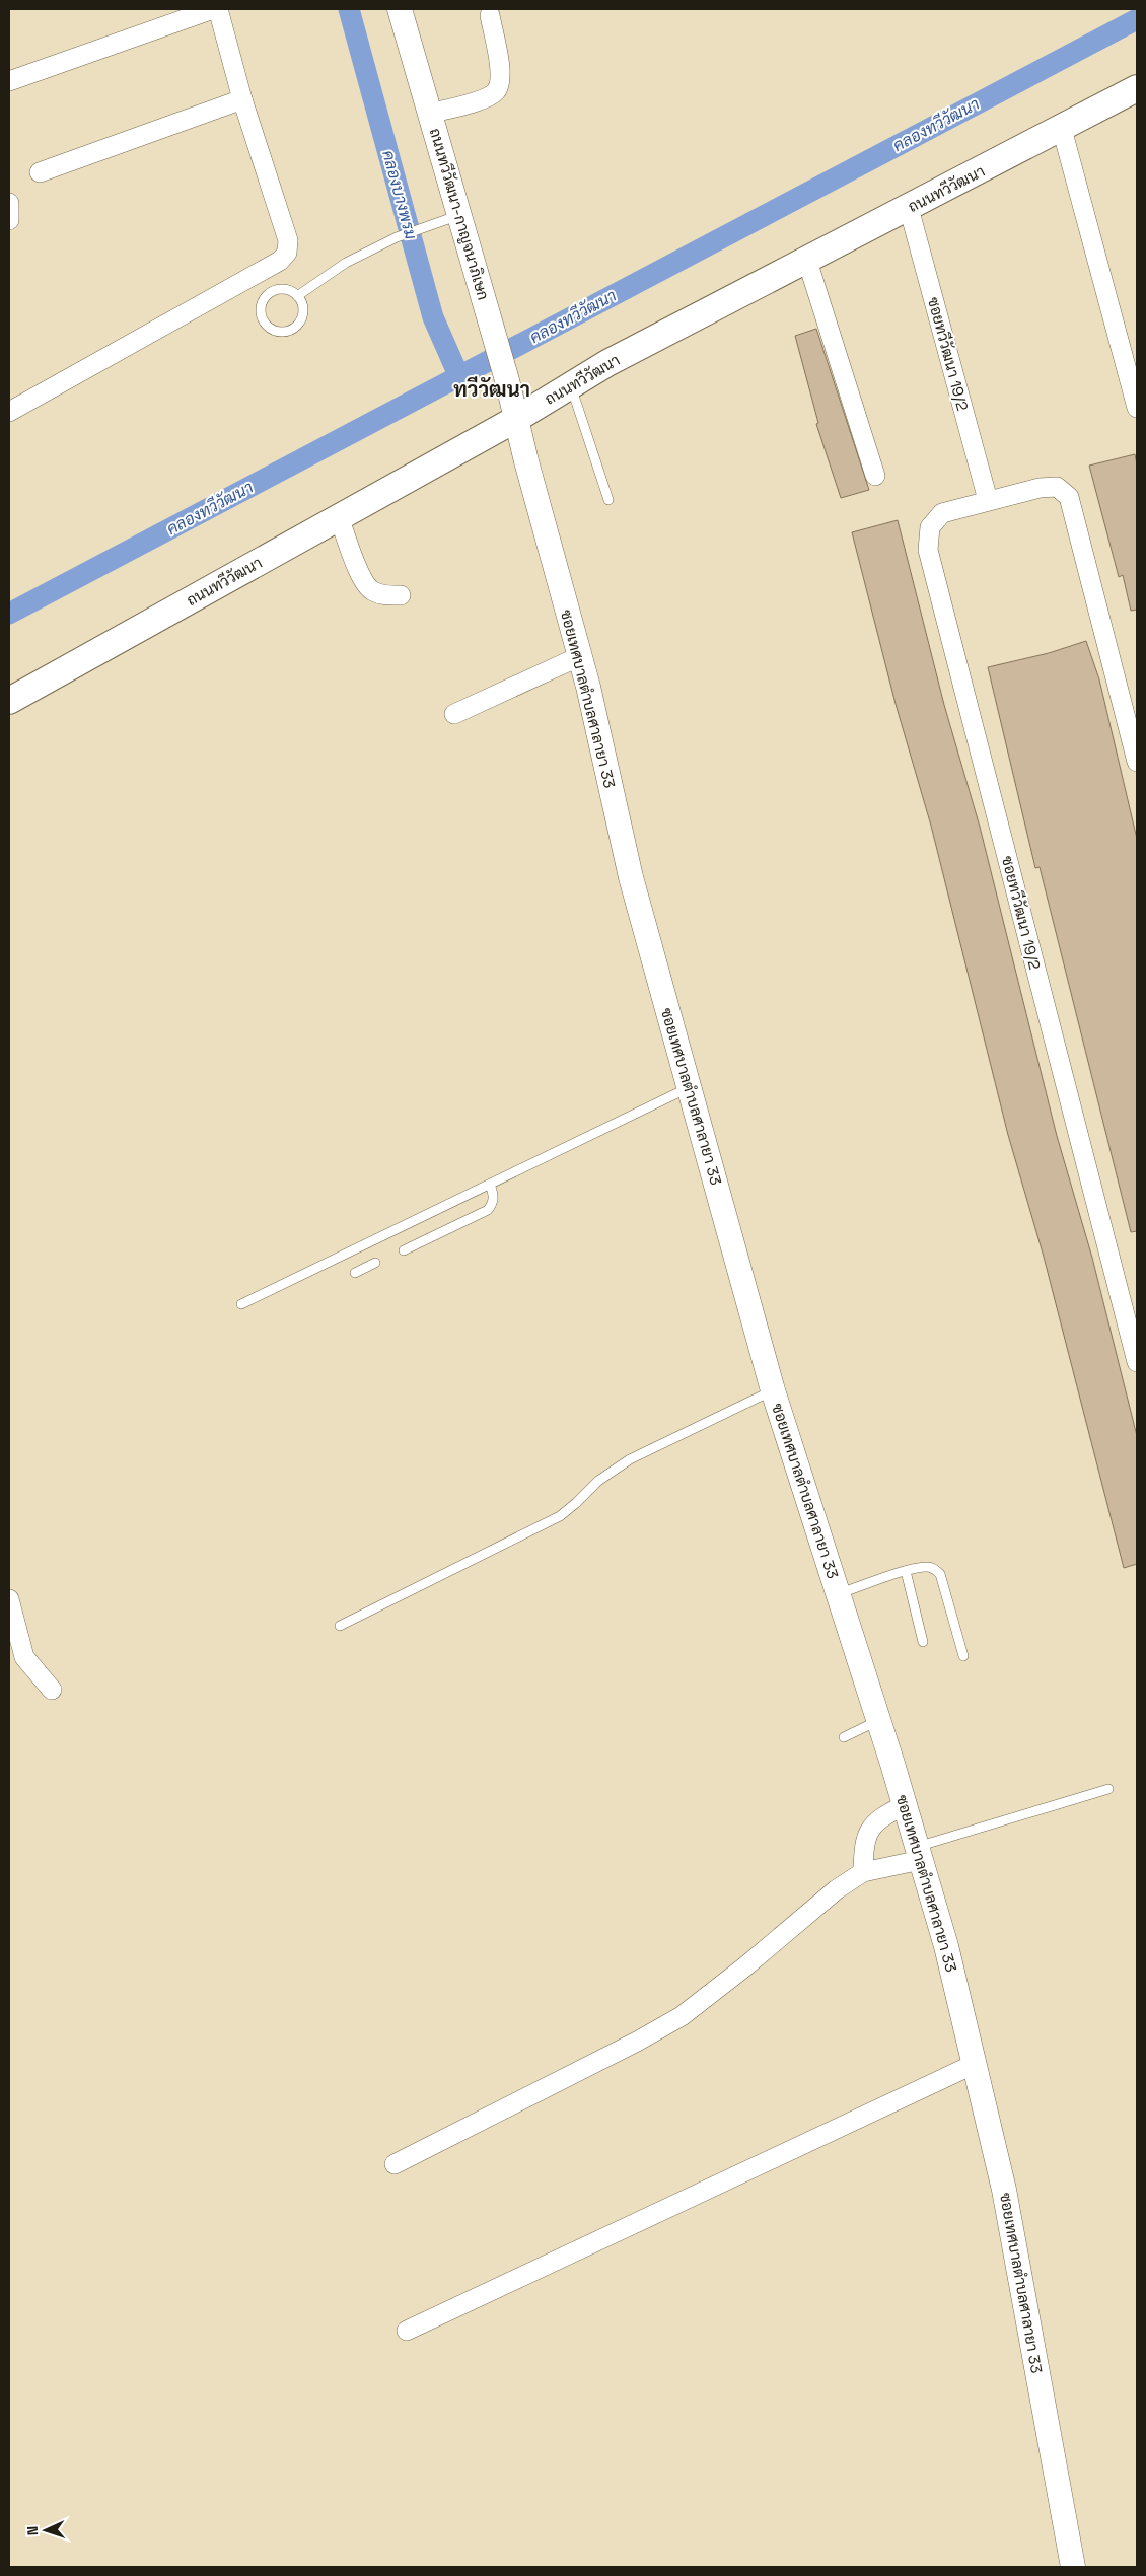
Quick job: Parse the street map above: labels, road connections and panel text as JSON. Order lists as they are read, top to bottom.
{
  "streets": {
    "main road": ["ถนนทวีวัฒนา"],
    "street": ["ถนนทวีวัฒนา-กาญจนาภิเษก", "ซอยทวีวัฒนา 19/2", "ซอยเทศบาลตำบลศาลายา 33"]
  },
  "crossings": [
    ["ถนนทวีวัฒนา", "ถนนทวีวัฒนา-กาญจนาภิเษก"],
    ["ถนนทวีวัฒนา", "ซอยทวีวัฒนา 19/2"],
    ["ถนนทวีวัฒนา", "ซอยเทศบาลตำบลศาลายา 33"],
    ["ถนนทวีวัฒนา-กาญจนาภิเษก", "ซอยเทศบาลตำบลศาลายา 33"]
  ],
  "districts": ["ทวีวัฒนา"],
  "water": ["คลองทวีวัฒนา", "คลองบางพรม"],
  "north": "left"
}
